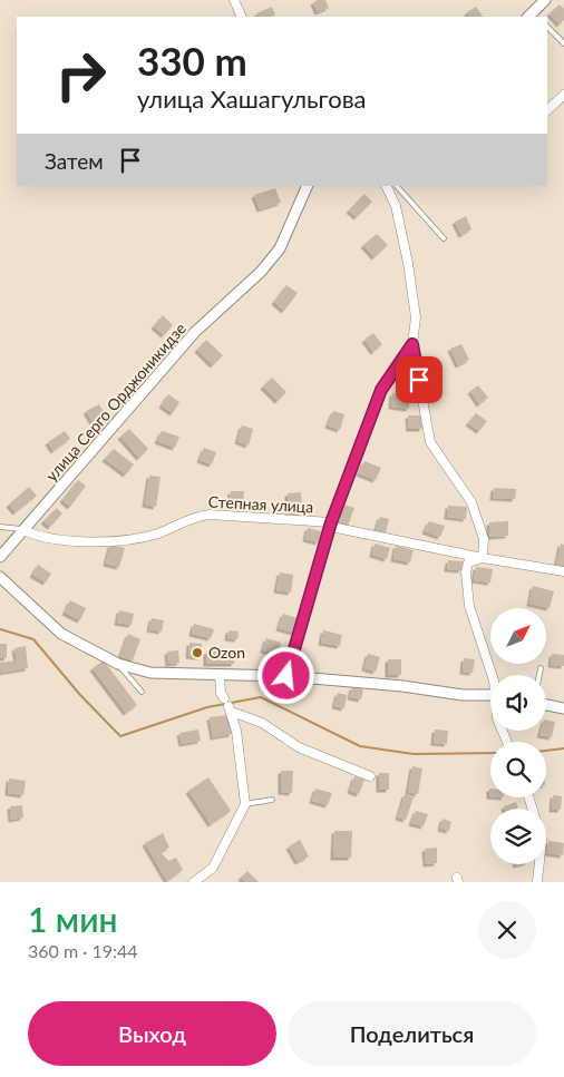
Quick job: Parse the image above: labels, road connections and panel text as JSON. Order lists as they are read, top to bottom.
{
  "streets": {
    "street": ["улица Серго Орджоникидзе", "Степная улица"]
  },
  "crossings": [
    ["улица Серго Орджоникидзе", "Степная улица"]
  ],
  "places": ["Ozon"],
  "north": "top right",
  "page": {
    "turn": ["330 m", "улица Хашагульгова"],
    "then": "Затем",
    "heading": ["1 мин", "360 m · 19:44"],
    "buttons": ["Выход", "Поделиться"]
  }
}
